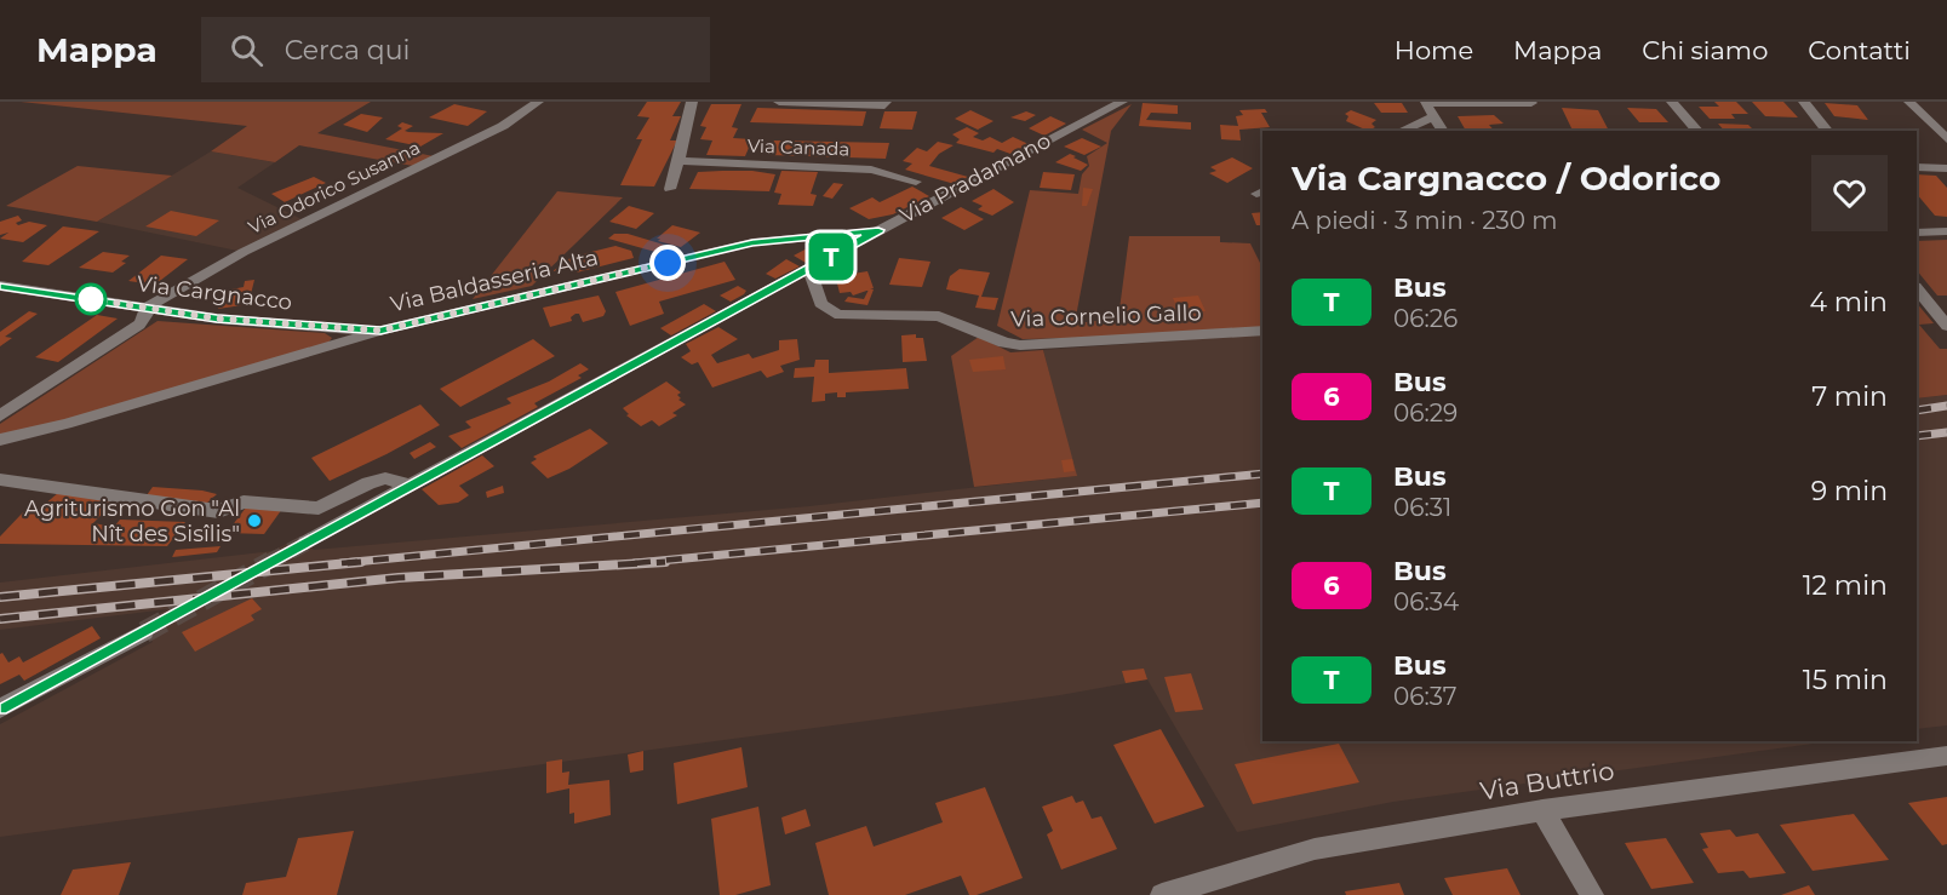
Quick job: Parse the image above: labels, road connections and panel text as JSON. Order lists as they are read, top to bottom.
{
  "streets": {
    "street": [
      "Via Canada",
      "Via Pradamano",
      "Via Odorico Susanna",
      "Via Baldasseria Alta",
      "Via Cargnacco",
      "Via Cornelio Gallo",
      "Via Buttrio"
    ]
  },
  "crossings": [
    ["Via Canada", "Via Pradamano"],
    ["Via Pradamano", "Via Baldasseria Alta"],
    ["Via Pradamano", "Via Cornelio Gallo"],
    ["Via Odorico Susanna", "Via Cargnacco"],
    ["Via Baldasseria Alta", "Via Cargnacco"]
  ],
  "places": ["Agriturismo Gon \"Al Nît des Sisîlis\""],
  "lines": ["bus line T"],
  "page": {
    "header": "Mappa",
    "search": "Cerca qui",
    "nav": [
      "Home",
      "Mappa",
      "Chi siamo",
      "Contatti"
    ],
    "on_map": "T",
    "heading": ["Via Cargnacco / Odorico", "A piedi · 3 min · 230 m"],
    "list": [
      {
        "mark": "T",
        "name": "Bus",
        "note": "06:26",
        "value": "4 min"
      },
      {
        "mark": "6",
        "name": "Bus",
        "note": "06:29",
        "value": "7 min"
      },
      {
        "mark": "T",
        "name": "Bus",
        "note": "06:31",
        "value": "9 min"
      },
      {
        "mark": "6",
        "name": "Bus",
        "note": "06:34",
        "value": "12 min"
      },
      {
        "mark": "T",
        "name": "Bus",
        "note": "06:37",
        "value": "15 min"
      }
    ]
  }
}
